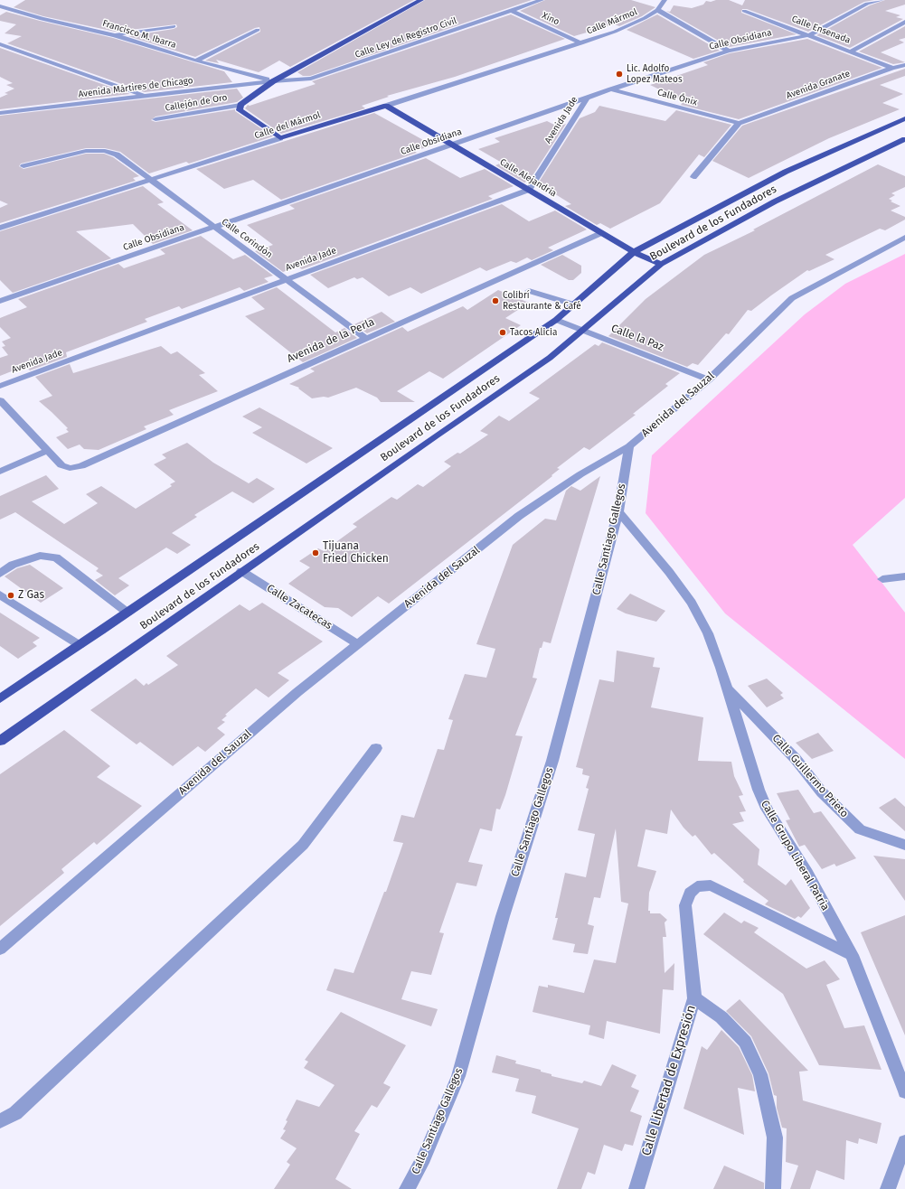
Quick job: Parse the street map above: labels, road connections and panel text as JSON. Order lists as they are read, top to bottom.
{
  "streets": {
    "main road": [
      "Avenida Mártires de Chicago",
      "Calle del Mármol",
      "Calle Alejandría",
      "Boulevard de los Fundadores"
    ],
    "street": [
      "Xino",
      "Calle Mármol",
      "Calle Ensenada",
      "Francisco M. Ibarra",
      "Calle Ley del Registro Civil",
      "Calle Obsidiana",
      "Avenida Granate",
      "Calle Ónix",
      "Callejón de Oro",
      "Avenida Jade",
      "Calle Corindón",
      "Calle la Paz",
      "Avenida de la Perla",
      "Avenida del Sauzal",
      "Calle Santiago Gallegos",
      "Calle Zacatecas",
      "Calle Guillermo Prieto",
      "Calle Grupo Liberal Patria",
      "Calle Libertad de Expresión"
    ]
  },
  "crossings": [
    ["Xino", "Calle Mármol"],
    ["Xino", "Calle Ley del Registro Civil"],
    ["Xino", "Calle del Mármol"],
    ["Calle Mármol", "Calle del Mármol"],
    ["Calle Ensenada", "Calle Obsidiana"],
    ["Calle Ensenada", "Avenida Granate"],
    ["Francisco M. Ibarra", "Calle Ley del Registro Civil"],
    ["Francisco M. Ibarra", "Avenida Mártires de Chicago"],
    ["Calle Ley del Registro Civil", "Avenida Mártires de Chicago"],
    ["Calle Obsidiana", "Calle Ónix"],
    ["Calle Obsidiana", "Avenida Jade"],
    ["Calle Obsidiana", "Calle Alejandría"],
    ["Calle Obsidiana", "Calle Corindón"],
    ["Avenida Granate", "Calle Ónix"],
    ["Avenida Mártires de Chicago", "Callejón de Oro"],
    ["Avenida Jade", "Calle Alejandría"],
    ["Avenida Jade", "Calle Corindón"],
    ["Calle del Mármol", "Calle Alejandría"],
    ["Calle del Mármol", "Calle Corindón"],
    ["Calle Alejandría", "Boulevard de los Fundadores"],
    ["Calle Alejandría", "Avenida de la Perla"],
    ["Boulevard de los Fundadores", "Calle la Paz"],
    ["Boulevard de los Fundadores", "Calle Zacatecas"],
    ["Calle Corindón", "Avenida de la Perla"],
    ["Calle la Paz", "Avenida del Sauzal"],
    ["Avenida del Sauzal", "Calle Santiago Gallegos"],
    ["Avenida del Sauzal", "Calle Zacatecas"],
    ["Calle Santiago Gallegos", "Calle Grupo Liberal Patria"],
    ["Calle Guillermo Prieto", "Calle Grupo Liberal Patria"],
    ["Calle Grupo Liberal Patria", "Calle Libertad de Expresión"]
  ],
  "places": [
    "Lic. Adolfo Lopez Mateos",
    "Colibrí Restaurante & Café",
    "Tacos Alicia",
    "Tijuana Fried Chicken",
    "Z Gas"
  ]
}
